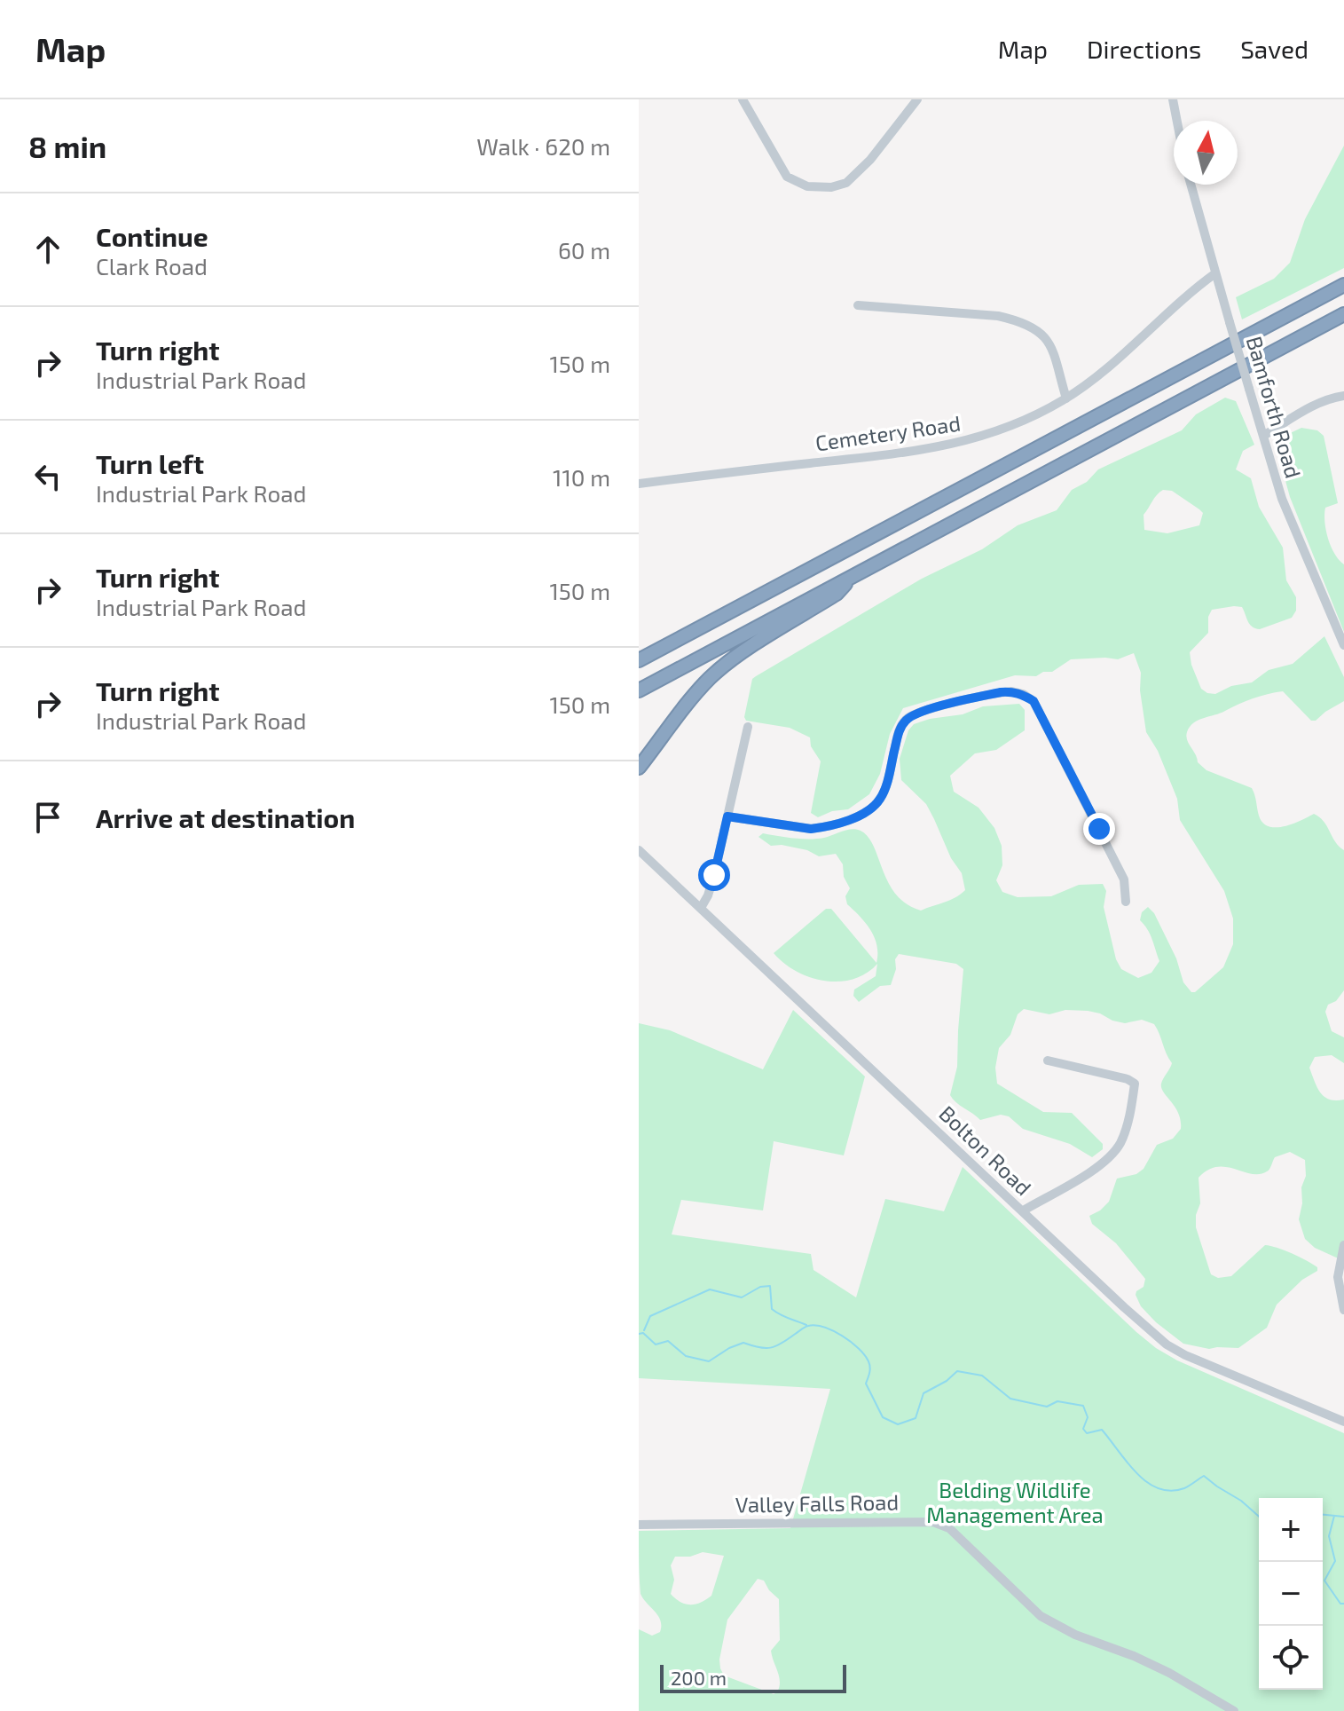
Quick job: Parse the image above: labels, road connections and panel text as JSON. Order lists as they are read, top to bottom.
{
  "streets": {
    "street": [
      "Bamforth Road",
      "Cemetery Road",
      "Bolton Road",
      "Valley Falls Road"
    ]
  },
  "crossings": [
    ["Bamforth Road", "Cemetery Road"]
  ],
  "parks": ["Belding Wildlife Management Area"],
  "scale_bar": "200 m",
  "north": "top",
  "page": {
    "header": "Map",
    "nav": ["Map", "Directions", "Saved"],
    "heading": ["8 min", "Walk · 620 m"],
    "list": [
      ["Continue", "Clark Road", "60 m"],
      ["Turn right", "Industrial Park Road", "150 m"],
      ["Turn left", "Industrial Park Road", "110 m"],
      ["Turn right", "Industrial Park Road", "150 m"],
      ["Turn right", "Industrial Park Road", "150 m"],
      "Arrive at destination"
    ],
    "map_buttons": ["+", "−"],
    "scale": "200 m"
  }
}
